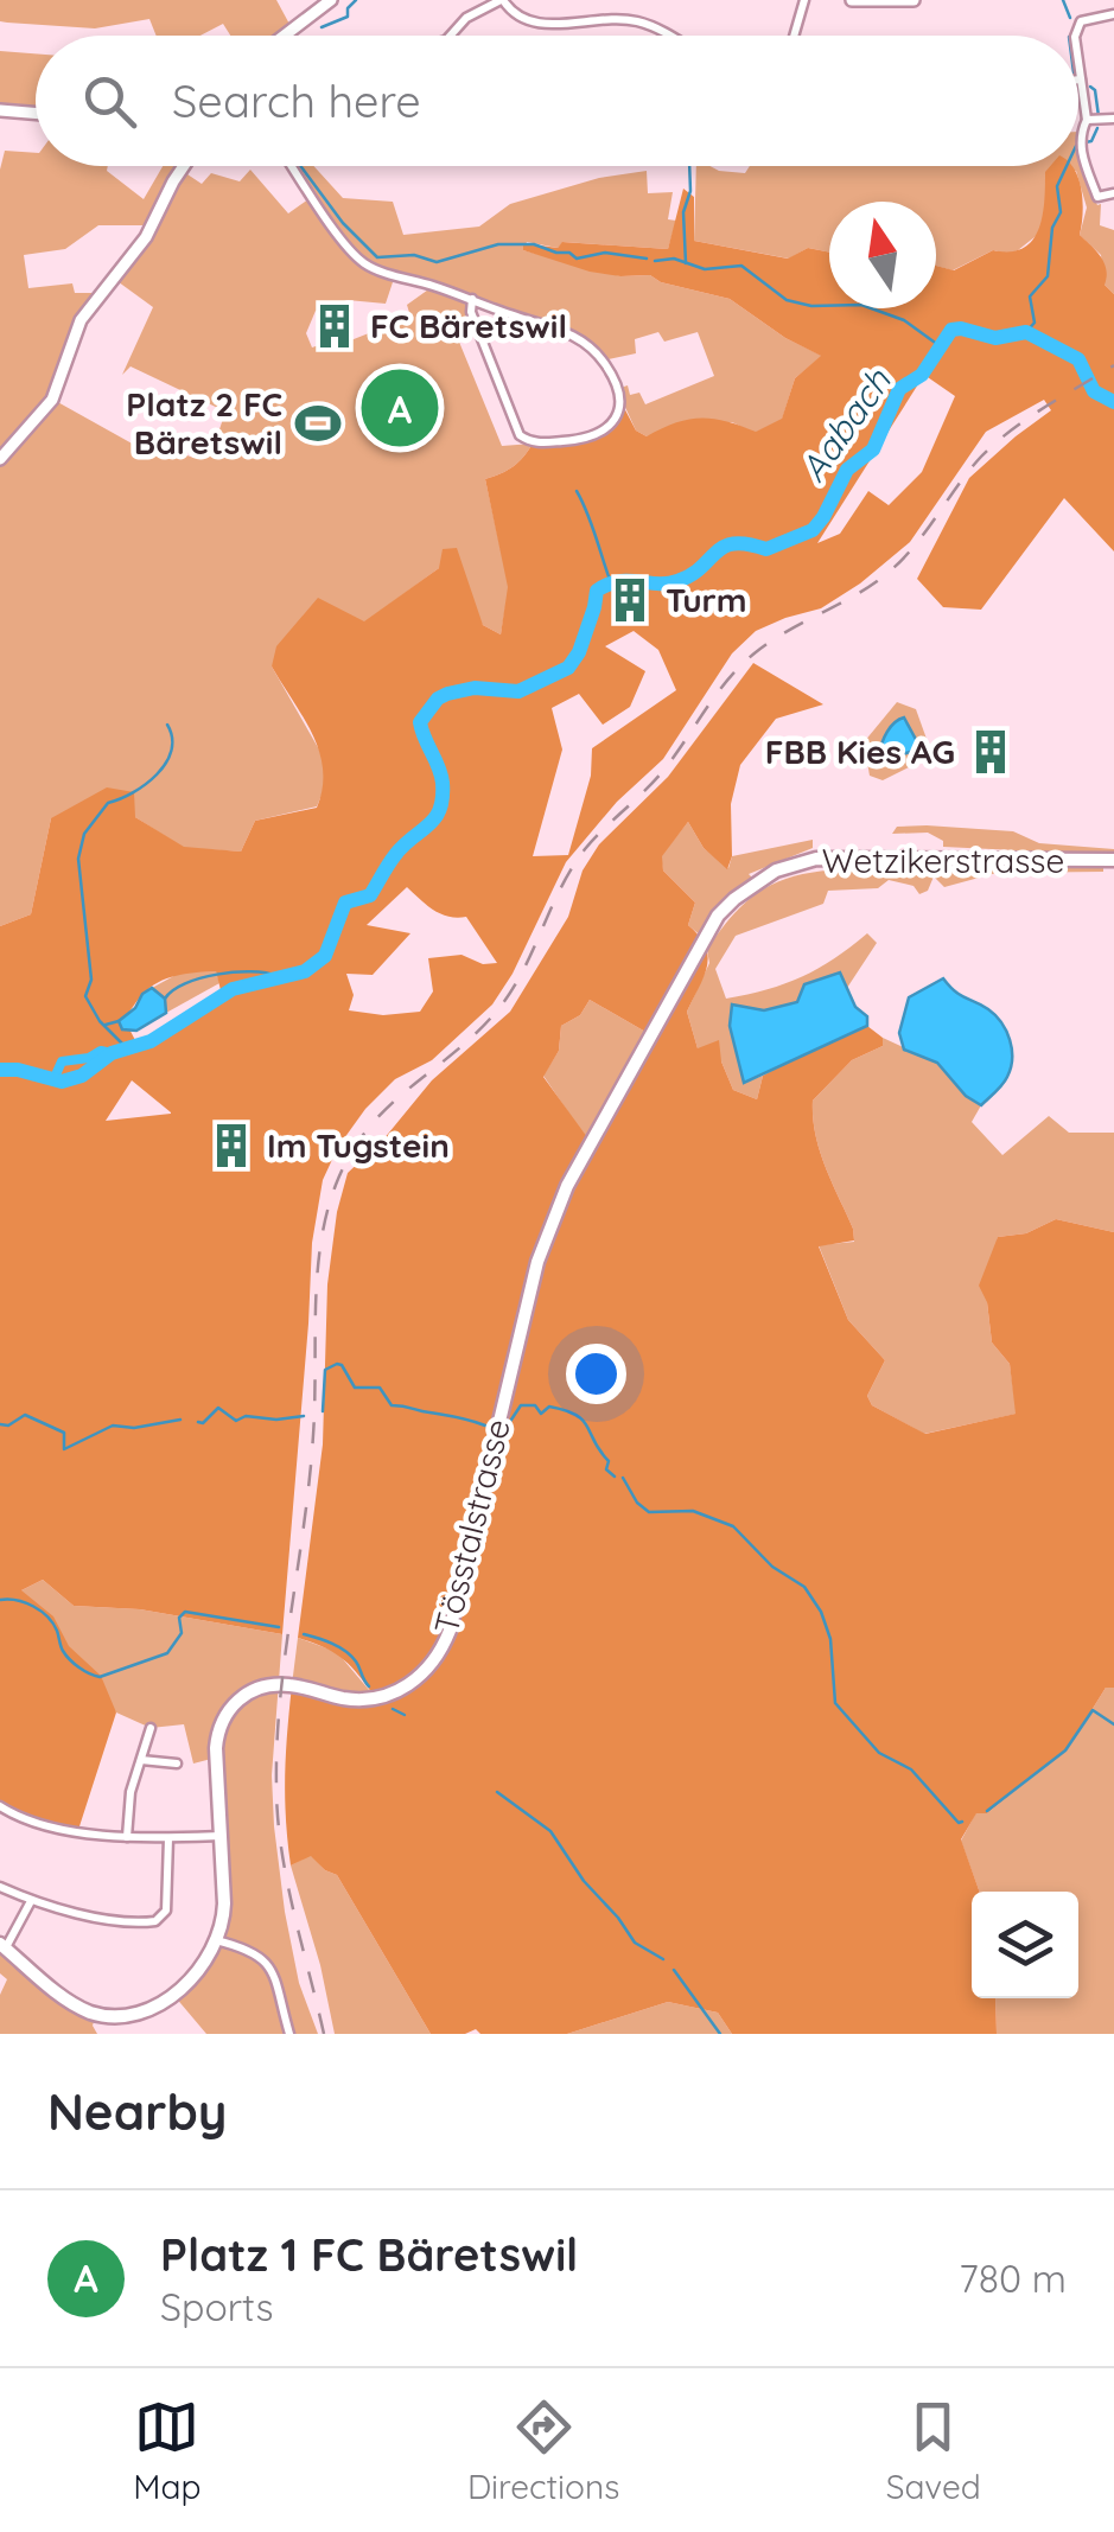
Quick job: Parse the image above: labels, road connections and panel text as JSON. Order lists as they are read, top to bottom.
{
  "streets": {
    "main road": ["Wetzikerstrasse", "Tösstalstrasse"]
  },
  "crossings": [
    ["Wetzikerstrasse", "Tösstalstrasse"]
  ],
  "water": ["Aabach"],
  "places": {
    "building": [
      "FC Bäretswil",
      "Turm",
      "FBB Kies AG",
      "Im Tugstein"
    ],
    "sports": ["Platz 2 FC Bäretswil"]
  },
  "north": "top",
  "page": {
    "search": "Search here",
    "pins": "A",
    "heading": "Nearby",
    "list": [
      {
        "mark": "A",
        "name": "Platz 1 FC Bäretswil",
        "note": "Sports",
        "value": "780 m"
      }
    ],
    "nav": ["Map", "Directions", "Saved"]
  }
}
